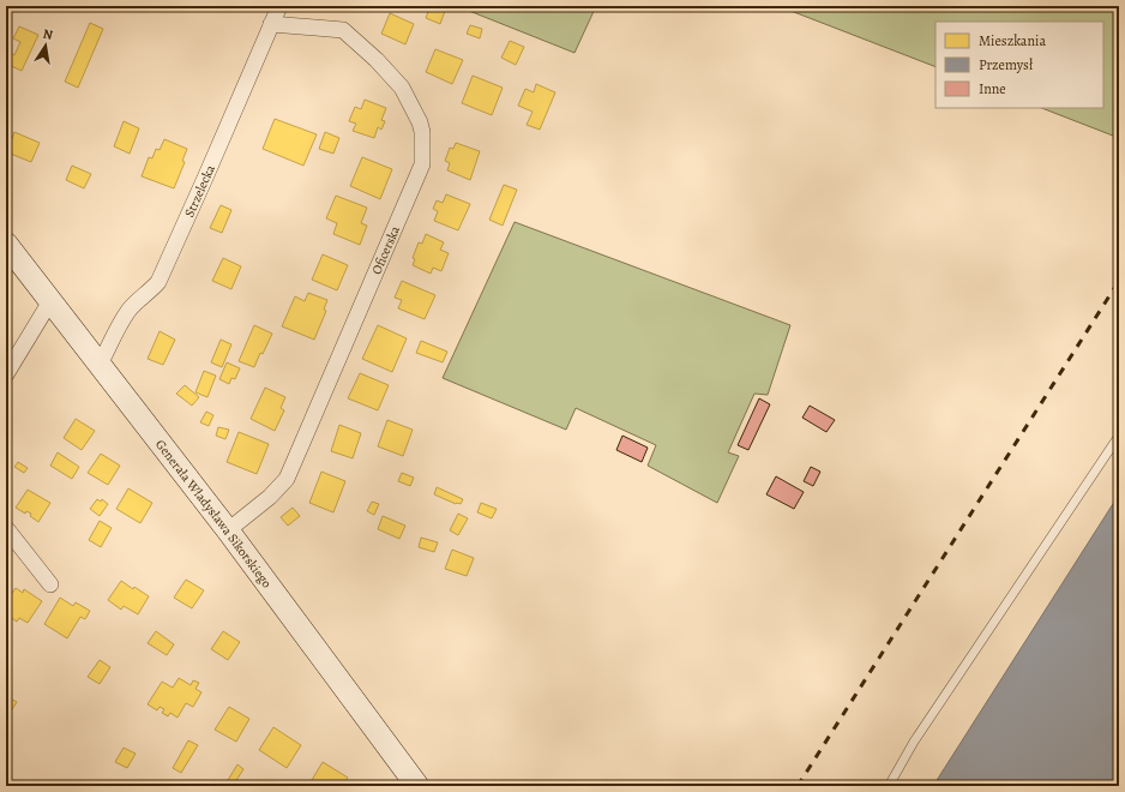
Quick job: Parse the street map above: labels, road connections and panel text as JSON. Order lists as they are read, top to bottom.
{
  "streets": {
    "street": ["Strzelecka", "Oficerska", "Generała Władysława Sikorskiego"]
  },
  "crossings": [
    ["Strzelecka", "Oficerska"],
    ["Strzelecka", "Generała Władysława Sikorskiego"],
    ["Oficerska", "Generała Władysława Sikorskiego"]
  ],
  "legend": ["Mieszkania", "Przemysł", "Inne"],
  "north": "top"
}
